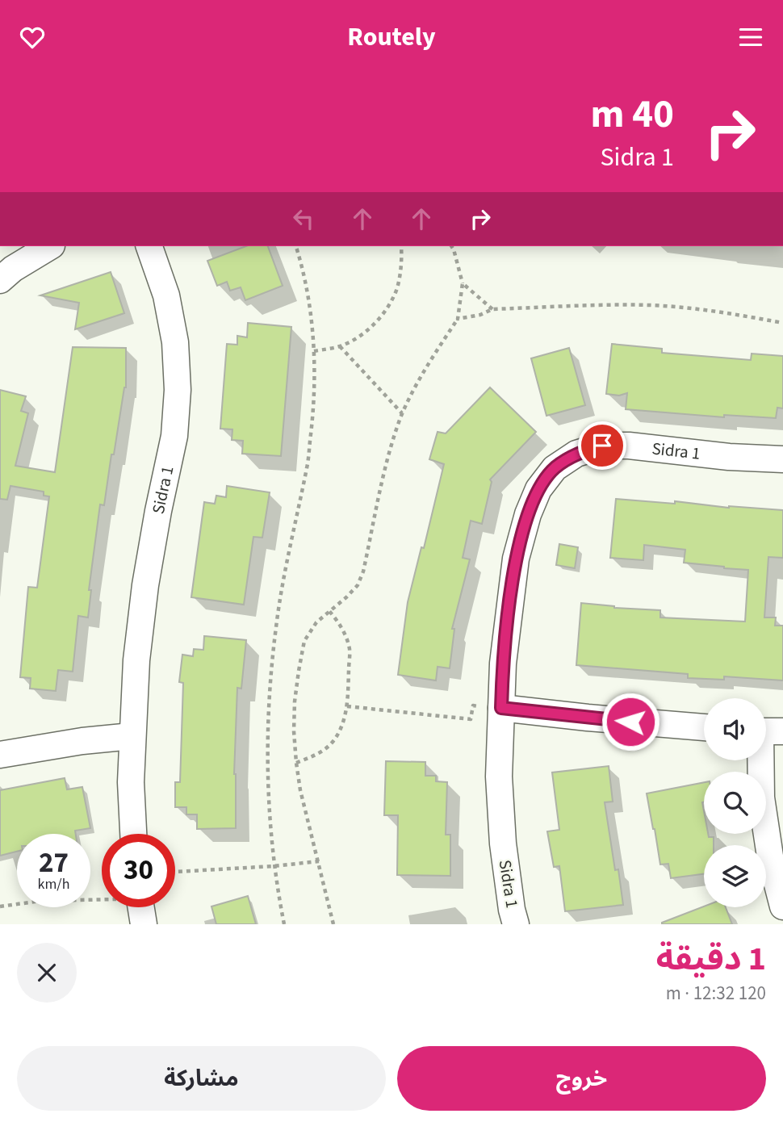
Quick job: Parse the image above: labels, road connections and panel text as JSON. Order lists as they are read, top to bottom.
{
  "streets": {
    "street": ["Sidra 1"]
  },
  "page": {
    "header": "Routely",
    "turn": ["40 m", "Sidra 1"],
    "speed": "27 km/h",
    "limit": "30",
    "heading": ["1 دقيقة", "120 m · 12:32"],
    "buttons": ["خروج", "مشاركة"]
  }
}
